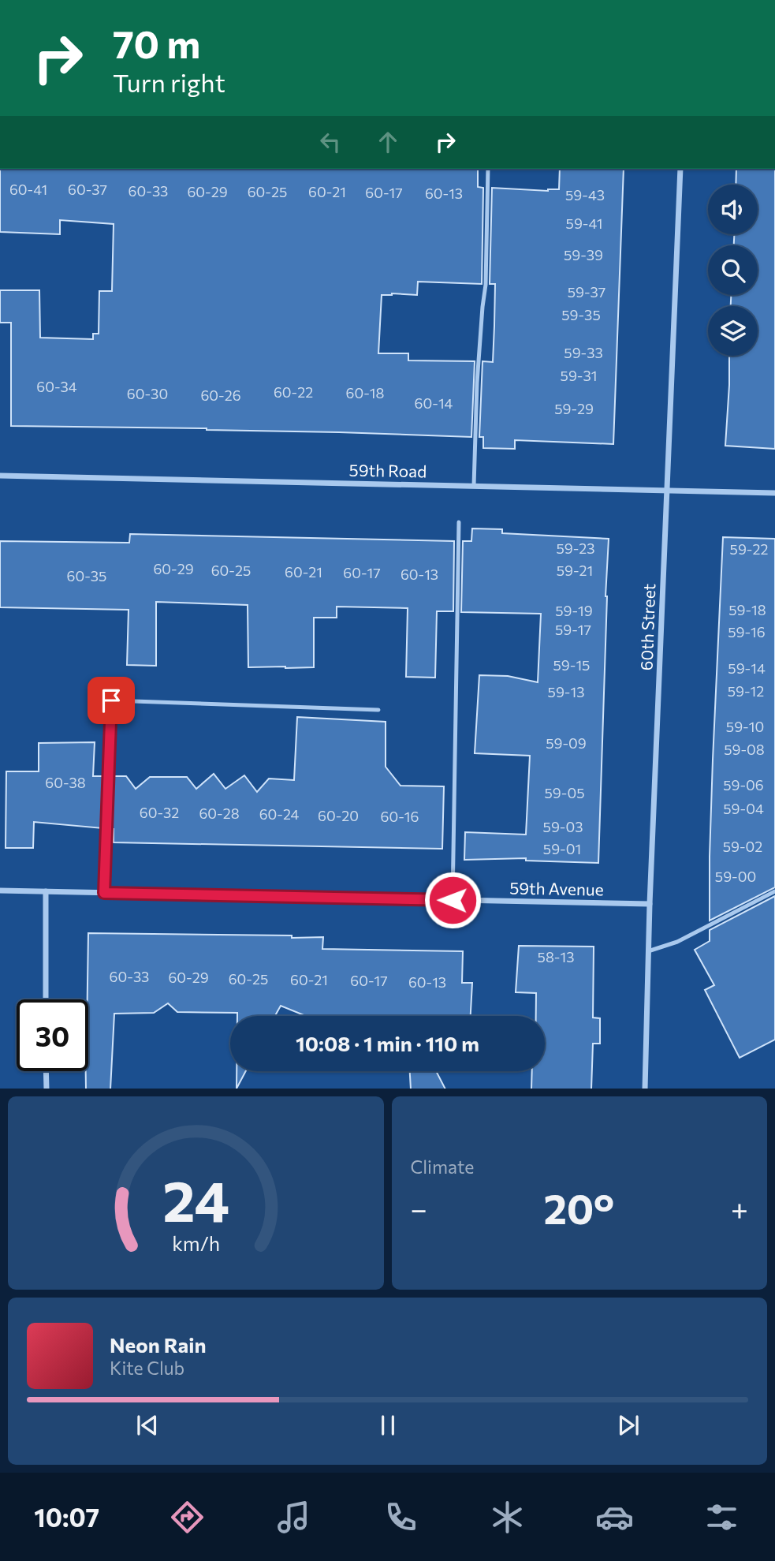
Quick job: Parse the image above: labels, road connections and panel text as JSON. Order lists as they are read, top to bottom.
{
  "streets": {
    "street": ["59th Road", "60th Street", "59th Avenue"]
  },
  "crossings": [
    ["59th Road", "60th Street"],
    ["60th Street", "59th Avenue"]
  ],
  "house_numbers": [
    "60-41",
    "60-37",
    "60-33",
    "60-29",
    "60-25",
    "60-21",
    "60-17",
    "60-13",
    "59-43",
    "59-41",
    "59-39",
    "59-37",
    "59-35",
    "59-33",
    "59-31",
    "60-34",
    "60-22",
    "60-18",
    "60-30",
    "60-26",
    "60-14",
    "59-29",
    "59-23",
    "59-22",
    "60-29",
    "60-25",
    "59-21",
    "60-21",
    "60-17",
    "60-13",
    "60-35",
    "59-18",
    "59-19",
    "59-17",
    "59-16",
    "59-15",
    "59-14",
    "59-12",
    "59-13",
    "59-10",
    "59-09",
    "59-08",
    "60-38",
    "59-06",
    "59-05",
    "59-04",
    "60-32",
    "60-28",
    "60-24",
    "60-20",
    "60-16",
    "59-03",
    "59-02",
    "59-01",
    "59-00",
    "58-13",
    "60-33",
    "60-29",
    "60-25",
    "60-21",
    "60-17",
    "60-13"
  ],
  "page": {
    "turn": ["70 m", "Turn right"],
    "limit": "30",
    "trip": "10:08 · 1 min · 110 m",
    "tile": "Climate",
    "heat": ["−", "20°", "+"],
    "song": ["Neon Rain", "Kite Club"],
    "tabs": "10:07",
    "gauge": ["24", "km/h"]
  }
}
